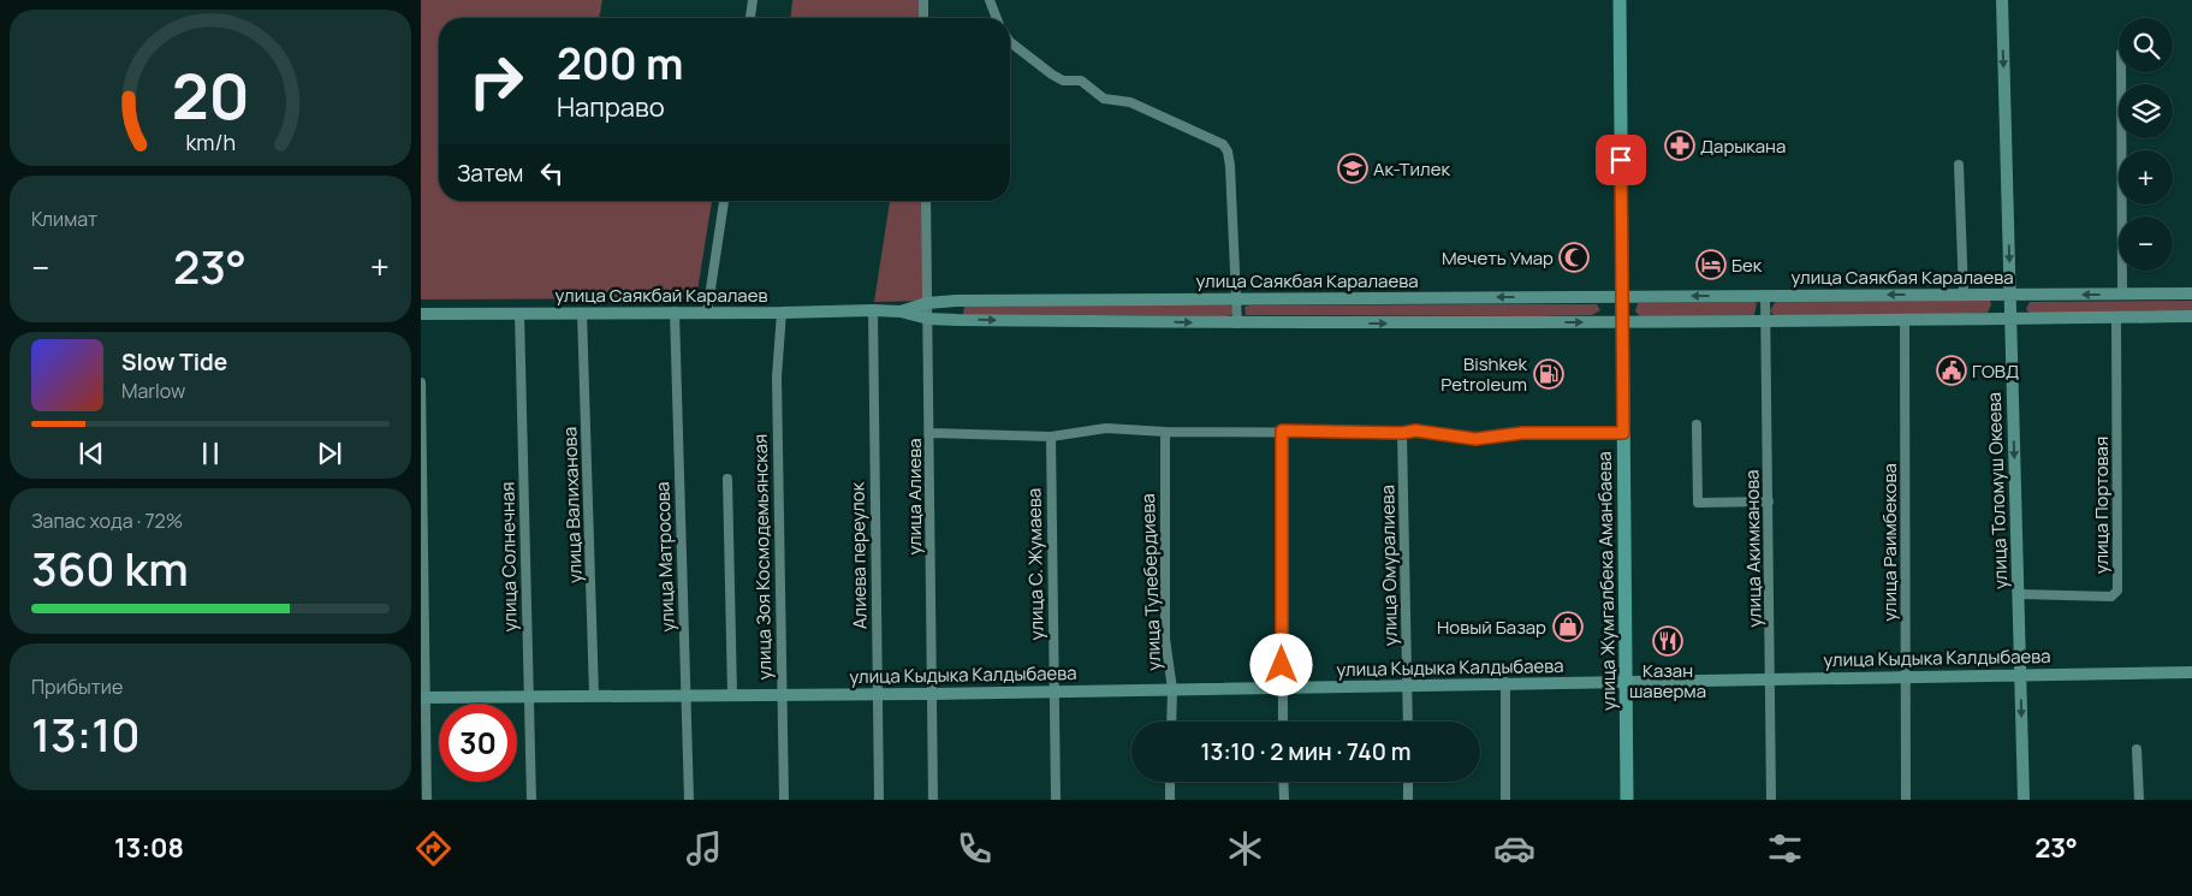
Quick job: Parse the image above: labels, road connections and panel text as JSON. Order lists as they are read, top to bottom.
{
  "streets": {
    "main road": ["улица Жумгалбека Аманбаева"],
    "street": [
      "улица Саякбая Каралаева",
      "улица Саякбай Каралаев",
      "улица Толомуш Океева",
      "улица Алиева",
      "улица Валиханова",
      "улица Портовая",
      "улица Раимбекова",
      "улица Акимканова",
      "Алиева переулок",
      "улица Солнечная",
      "улица Матросова",
      "улица Зоя Космодемьянская",
      "улица С. Жумаева",
      "улица Омуралиева",
      "улица Тулебердиева",
      "улица Кыдыка Калдыбаева"
    ]
  },
  "crossings": [
    ["улица Саякбая Каралаева", "улица Саякбай Каралаев"],
    ["улица Саякбая Каралаева", "улица Толомуш Океева"],
    ["улица Саякбая Каралаева", "улица Алиева"],
    ["улица Саякбая Каралаева", "улица Акимканова"],
    ["улица Саякбая Каралаева", "улица Жумгалбека Аманбаева"],
    ["улица Саякбай Каралаев", "улица Алиева"],
    ["улица Саякбай Каралаев", "улица Валиханова"],
    ["улица Саякбай Каралаев", "Алиева переулок"],
    ["улица Саякбай Каралаев", "улица Солнечная"],
    ["улица Саякбай Каралаев", "улица Матросова"],
    ["улица Саякбай Каралаев", "улица Зоя Космодемьянская"],
    ["улица Толомуш Океева", "улица Портовая"],
    ["улица Толомуш Океева", "улица Кыдыка Калдыбаева"],
    ["улица Алиева", "улица Кыдыка Калдыбаева"],
    ["улица Валиханова", "улица Кыдыка Калдыбаева"],
    ["улица Раимбекова", "улица Кыдыка Калдыбаева"],
    ["улица Акимканова", "улица Кыдыка Калдыбаева"],
    ["Алиева переулок", "улица Кыдыка Калдыбаева"],
    ["улица Солнечная", "улица Кыдыка Калдыбаева"],
    ["улица Матросова", "улица Кыдыка Калдыбаева"],
    ["улица Зоя Космодемьянская", "улица Кыдыка Калдыбаева"],
    ["улица С. Жумаева", "улица Кыдыка Калдыбаева"],
    ["улица Омуралиева", "улица Кыдыка Калдыбаева"],
    ["улица Жумгалбека Аманбаева", "улица Кыдыка Калдыбаева"],
    ["улица Тулебердиева", "улица Кыдыка Калдыбаева"]
  ],
  "one_way": ["улица Толомуш Океева"],
  "places": {
    "pharmacy": ["Дарыкана"],
    "school or university": ["Ак-Тилек"],
    "mosque": ["Мечеть Умар"],
    "hotel": ["Бек"],
    "public building": ["ГОВД"],
    "fuel station": ["Bishkek Petroleum"],
    "shop": ["Новый Базар"],
    "restaurant": ["Казан шаверма"]
  },
  "page": {
    "map_buttons": ["+", "−"],
    "turn": ["200 m", "Направо"],
    "then": "Затем",
    "tile": [
      "Климат",
      ["Запас хода · 72%", "360 km"],
      ["Прибытие", "13:10"]
    ],
    "heat": ["−", "23°", "+"],
    "song": ["Slow Tide", "Marlow"],
    "limit": "30",
    "trip": "13:10 · 2 мин · 740 m",
    "tabs": ["13:08", "23°"],
    "gauge": ["20", "km/h"]
  }
}
